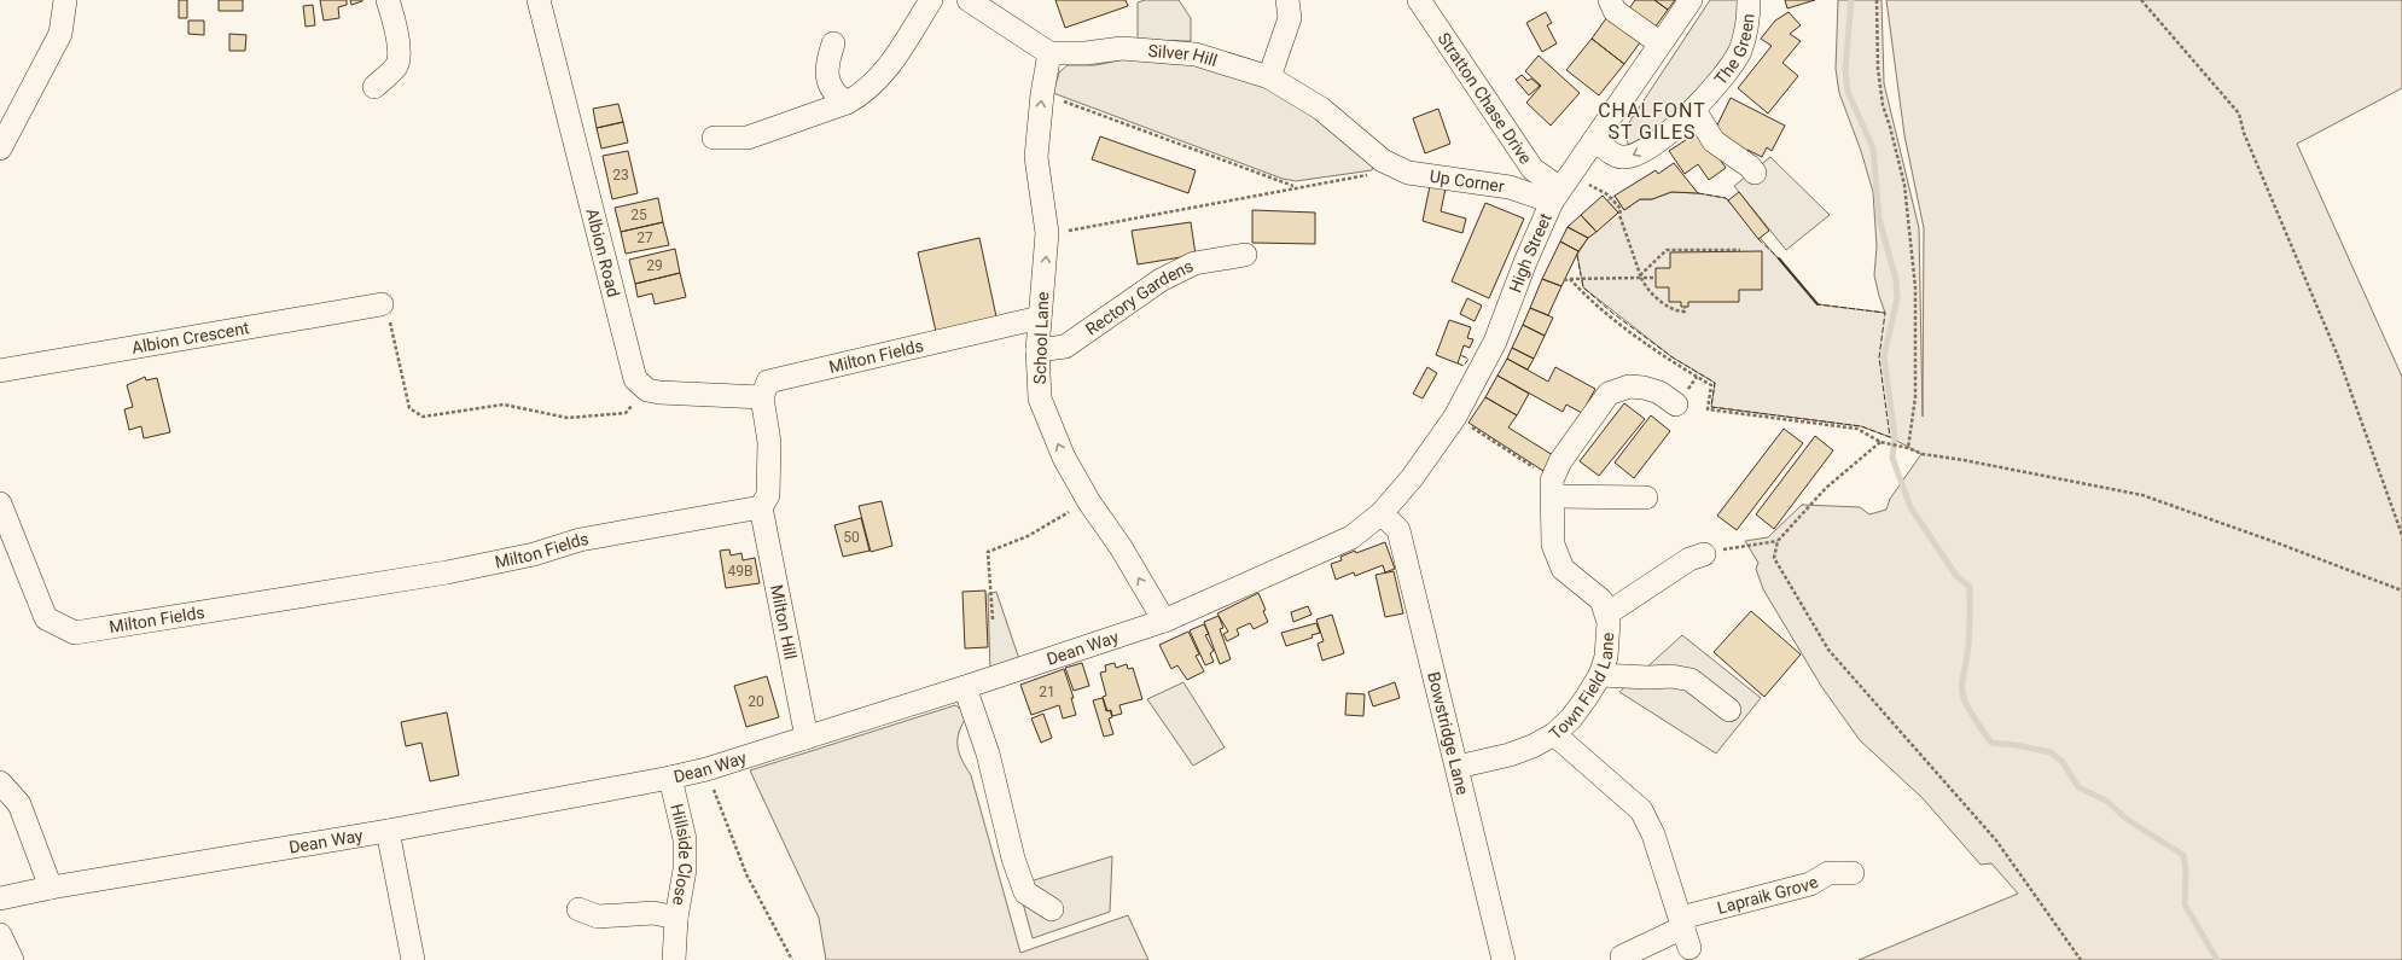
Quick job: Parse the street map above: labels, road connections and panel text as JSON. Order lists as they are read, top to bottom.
{
  "streets": {
    "street": [
      "The Green",
      "Silver Hill",
      "Stratton Chase Drive",
      "Up Corner",
      "Albion Road",
      "High Street",
      "Rectory Gardens",
      "Albion Crescent",
      "School Lane",
      "Milton Fields",
      "Milton Hill",
      "Dean Way",
      "Town Field Lane",
      "Bowstridge Lane",
      "Hillside Close",
      "Lapraik Grove"
    ]
  },
  "crossings": [
    ["The Green", "High Street"],
    ["Silver Hill", "Up Corner"],
    ["Silver Hill", "School Lane"],
    ["Stratton Chase Drive", "Up Corner"],
    ["Stratton Chase Drive", "High Street"],
    ["Up Corner", "High Street"],
    ["High Street", "Dean Way"],
    ["High Street", "Bowstridge Lane"],
    ["Rectory Gardens", "School Lane"],
    ["School Lane", "Milton Fields"],
    ["School Lane", "Dean Way"],
    ["Milton Fields", "Milton Hill"],
    ["Milton Hill", "Dean Way"],
    ["Dean Way", "Bowstridge Lane"],
    ["Dean Way", "Hillside Close"],
    ["Town Field Lane", "Bowstridge Lane"]
  ],
  "one_way": ["The Green", "School Lane"],
  "districts": ["CHALFONT ST GILES"],
  "house_numbers": [
    "23",
    "25",
    "27",
    "29",
    "50",
    "49B",
    "21",
    "20"
  ]
}
